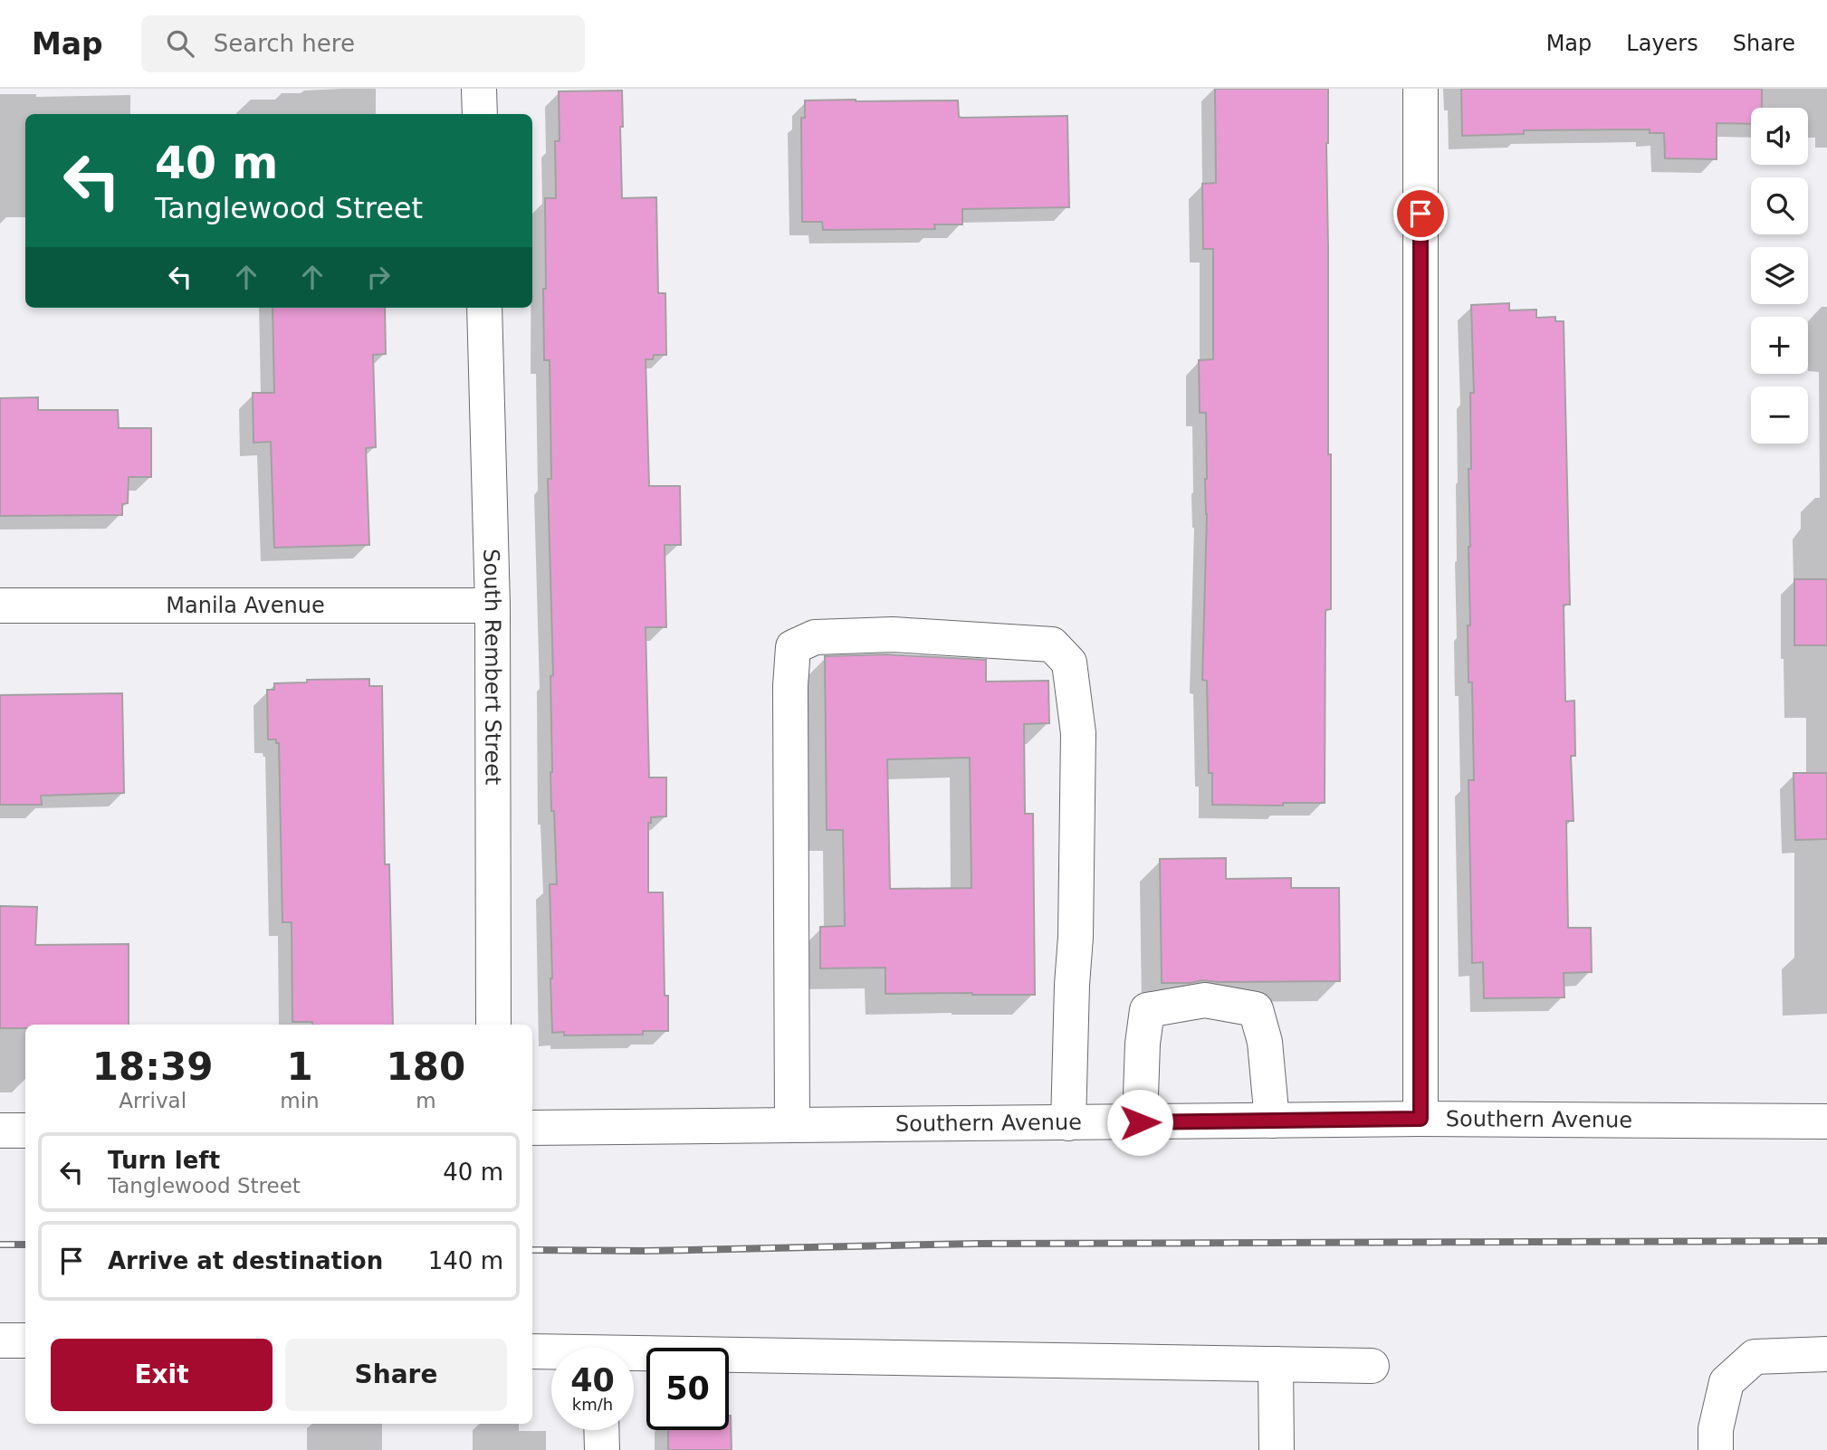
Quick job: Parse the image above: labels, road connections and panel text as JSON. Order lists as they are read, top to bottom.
{
  "streets": {
    "street": ["Manila Avenue", "South Rembert Street", "Southern Avenue"]
  },
  "crossings": [
    ["Manila Avenue", "South Rembert Street"]
  ],
  "page": {
    "header": "Map",
    "search": "Search here",
    "nav": ["Map", "Layers", "Share"],
    "map_buttons": ["+", "−"],
    "turn": ["40 m", "Tanglewood Street"],
    "eta": [
      "18:39",
      "Arrival",
      "1",
      "min",
      "180",
      "m"
    ],
    "list": [
      {
        "name": "Turn left",
        "note": "Tanglewood Street",
        "value": "40 m"
      },
      {
        "name": "Arrive at destination",
        "value": "140 m"
      }
    ],
    "buttons": ["Exit", "Share"],
    "speed": "40 km/h",
    "limit": "50"
  }
}
